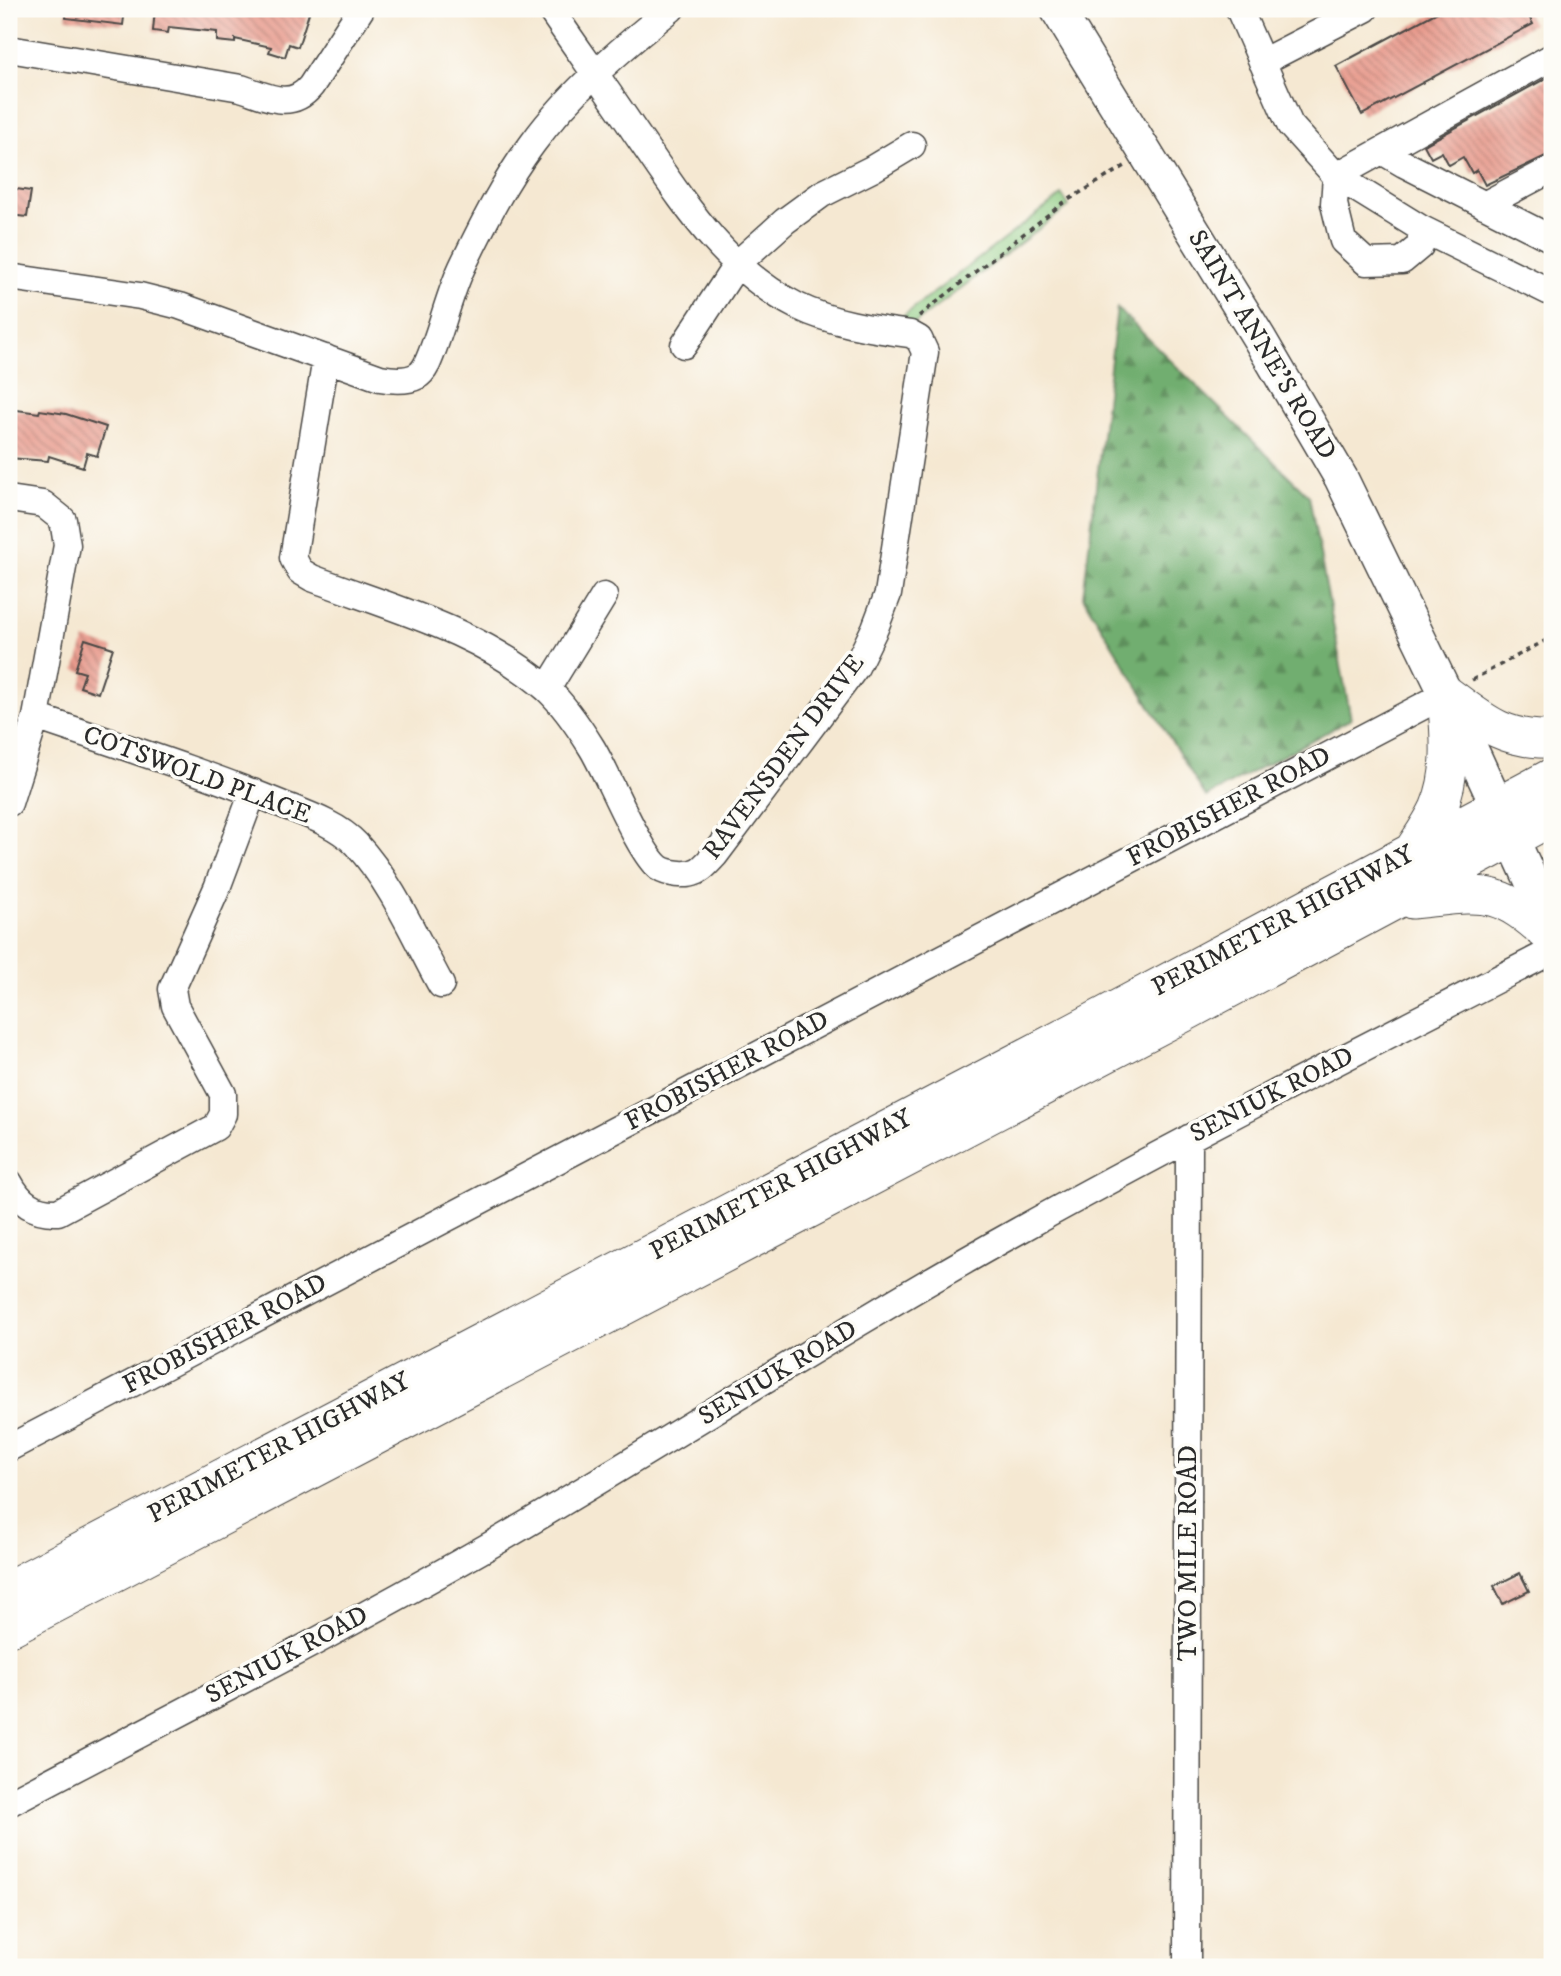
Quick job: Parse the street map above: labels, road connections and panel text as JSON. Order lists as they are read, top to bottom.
{
  "streets": {
    "highway": ["PERIMETER HIGHWAY"],
    "main road": ["SAINT ANNE'S ROAD"],
    "street": [
      "RAVENSDEN DRIVE",
      "COTSWOLD PLACE",
      "FROBISHER ROAD",
      "SENIUK ROAD",
      "TWO MILE ROAD"
    ]
  },
  "crossings": [
    ["SAINT ANNE'S ROAD", "FROBISHER ROAD"],
    ["SAINT ANNE'S ROAD", "PERIMETER HIGHWAY"],
    ["SENIUK ROAD", "TWO MILE ROAD"]
  ]
}
